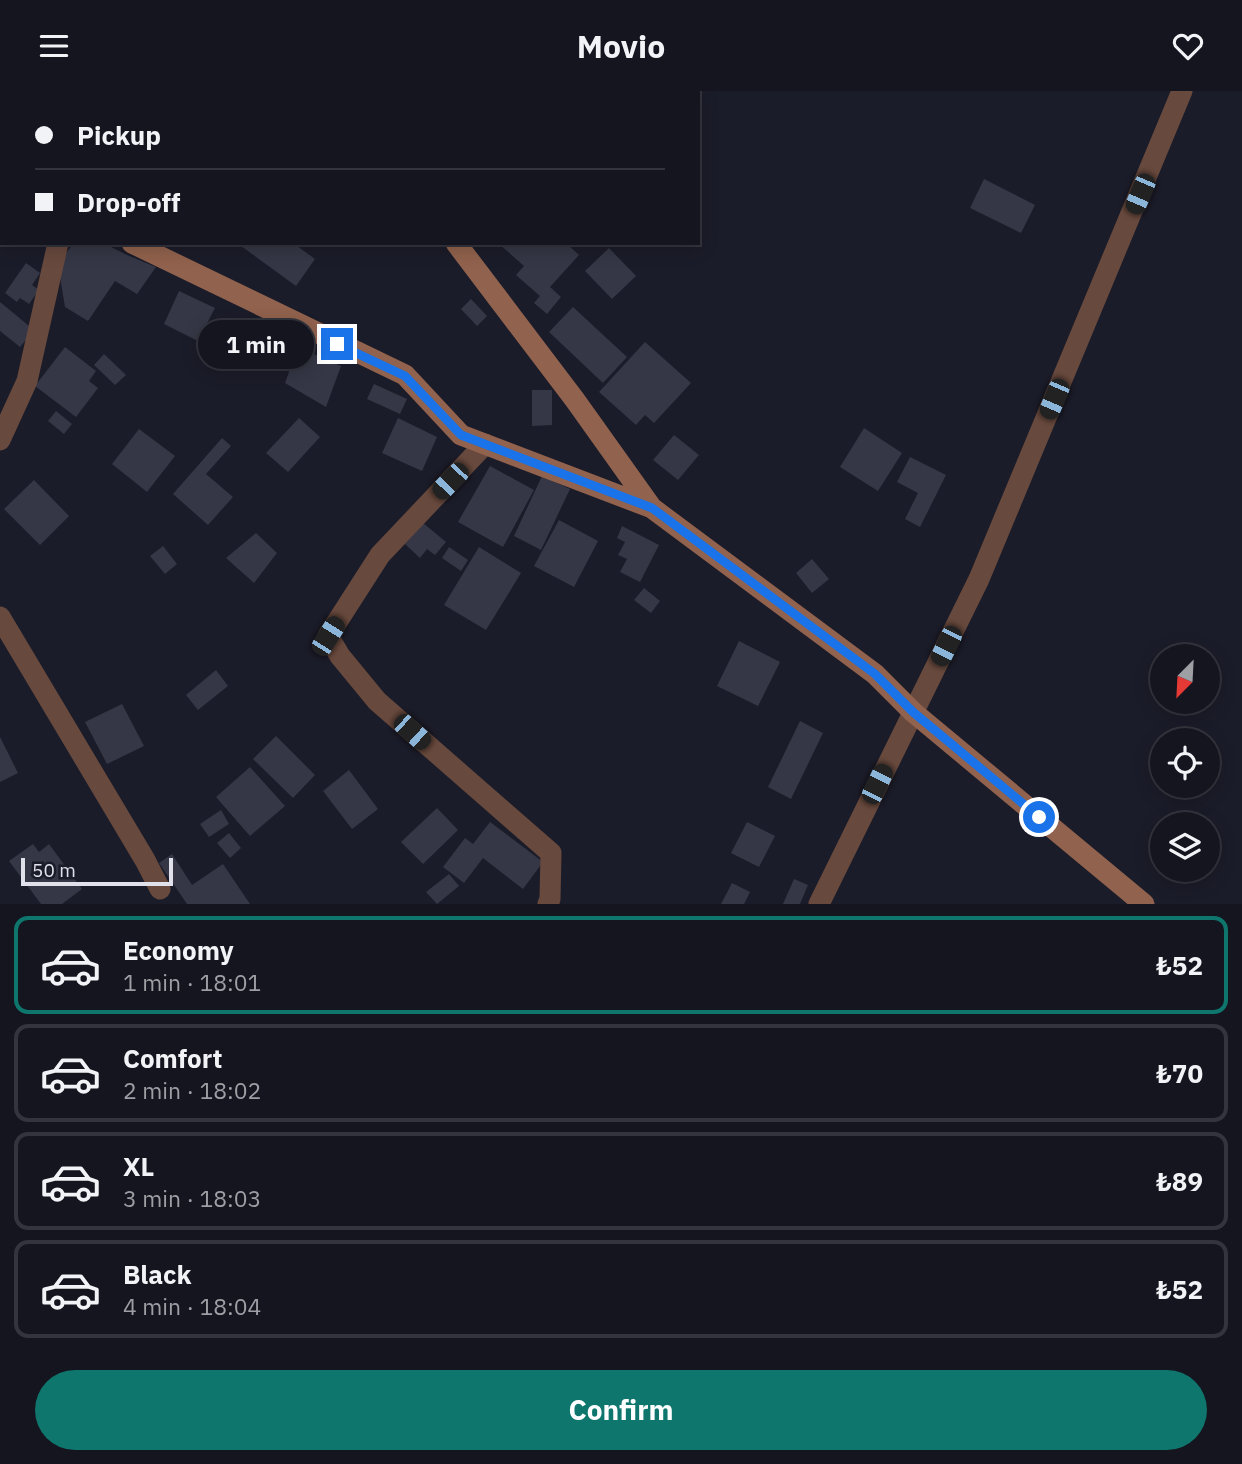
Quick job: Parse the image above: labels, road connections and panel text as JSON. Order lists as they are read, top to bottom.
{
  "scale_bar": "50 m",
  "north": "bottom left",
  "page": {
    "header": "Movio",
    "banner": ["Pickup", "Drop-off"],
    "bubble": "1 min",
    "scale": "50 m",
    "list": [
      {
        "name": "Economy",
        "note": "1 min · 18:01",
        "value": "₺52"
      },
      {
        "name": "Comfort",
        "note": "2 min · 18:02",
        "value": "₺70"
      },
      {
        "name": "XL",
        "note": "3 min · 18:03",
        "value": "₺89"
      },
      {
        "name": "Black",
        "note": "4 min · 18:04",
        "value": "₺52"
      }
    ],
    "buttons": "Confirm"
  }
}
